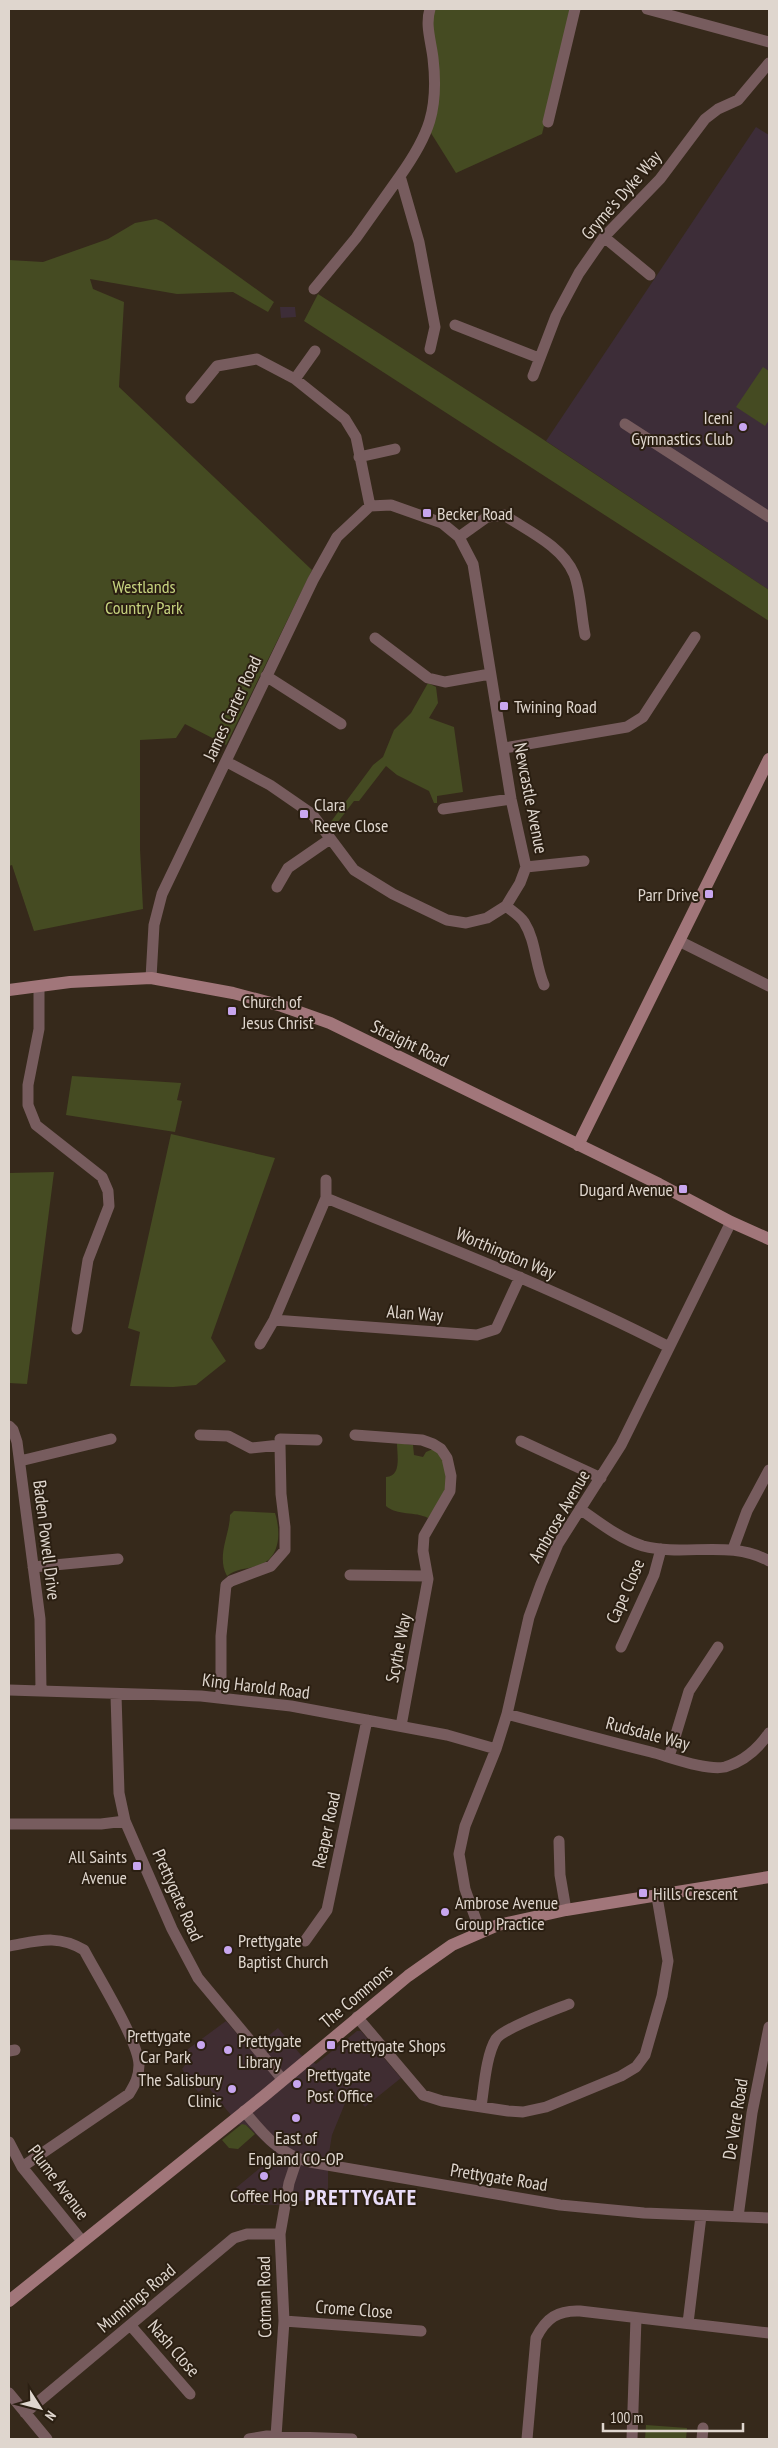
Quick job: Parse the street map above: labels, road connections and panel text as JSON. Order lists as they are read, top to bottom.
{
  "streets": {
    "street": [
      "Gryme's Dyke Way",
      "James Carter Road",
      "Newcastle Avenue",
      "Straight Road",
      "Worthington Way",
      "Alan Way",
      "Ambrose Avenue",
      "Baden Powell Drive",
      "Cape Close",
      "Scythe Way",
      "King Harold Road",
      "Rudsdale Way",
      "Reaper Road",
      "Prettygate Road",
      "The Commons",
      "De Vere Road",
      "Plume Avenue",
      "Cotman Road",
      "Munnings Road",
      "Crome Close",
      "Nash Close"
    ]
  },
  "crossings": [
    ["James Carter Road", "Newcastle Avenue"],
    ["James Carter Road", "Straight Road"],
    ["Straight Road", "Ambrose Avenue"],
    ["Worthington Way", "Alan Way"],
    ["Worthington Way", "Ambrose Avenue"],
    ["Ambrose Avenue", "King Harold Road"],
    ["Ambrose Avenue", "Rudsdale Way"],
    ["Ambrose Avenue", "The Commons"],
    ["Baden Powell Drive", "King Harold Road"],
    ["Scythe Way", "King Harold Road"],
    ["King Harold Road", "Reaper Road"],
    ["King Harold Road", "Prettygate Road"],
    ["Prettygate Road", "The Commons"],
    ["Prettygate Road", "De Vere Road"],
    ["Prettygate Road", "Cotman Road"],
    ["The Commons", "Plume Avenue"],
    ["Cotman Road", "Munnings Road"],
    ["Cotman Road", "Crome Close"],
    ["Munnings Road", "Nash Close"]
  ],
  "districts": ["PRETTYGATE"],
  "parks": ["Westlands Country Park"],
  "places": {
    "other": [
      "Iceni Gymnastics Club",
      "Ambrose Avenue Group Practice",
      "Prettygate Baptist Church",
      "Prettygate Car Park",
      "Prettygate Library",
      "Prettygate Post Office",
      "The Salisbury Clinic",
      "East of England CO-OP",
      "Coffee Hog"
    ],
    "transit": [
      "Becker Road",
      "Twining Road",
      "Clara Reeve Close",
      "Parr Drive",
      "Church of Jesus Christ",
      "Dugard Avenue",
      "All Saints Avenue",
      "Hills Crescent",
      "Prettygate Shops"
    ]
  },
  "scale_bar": "100 m",
  "north": "bottom right"
}
